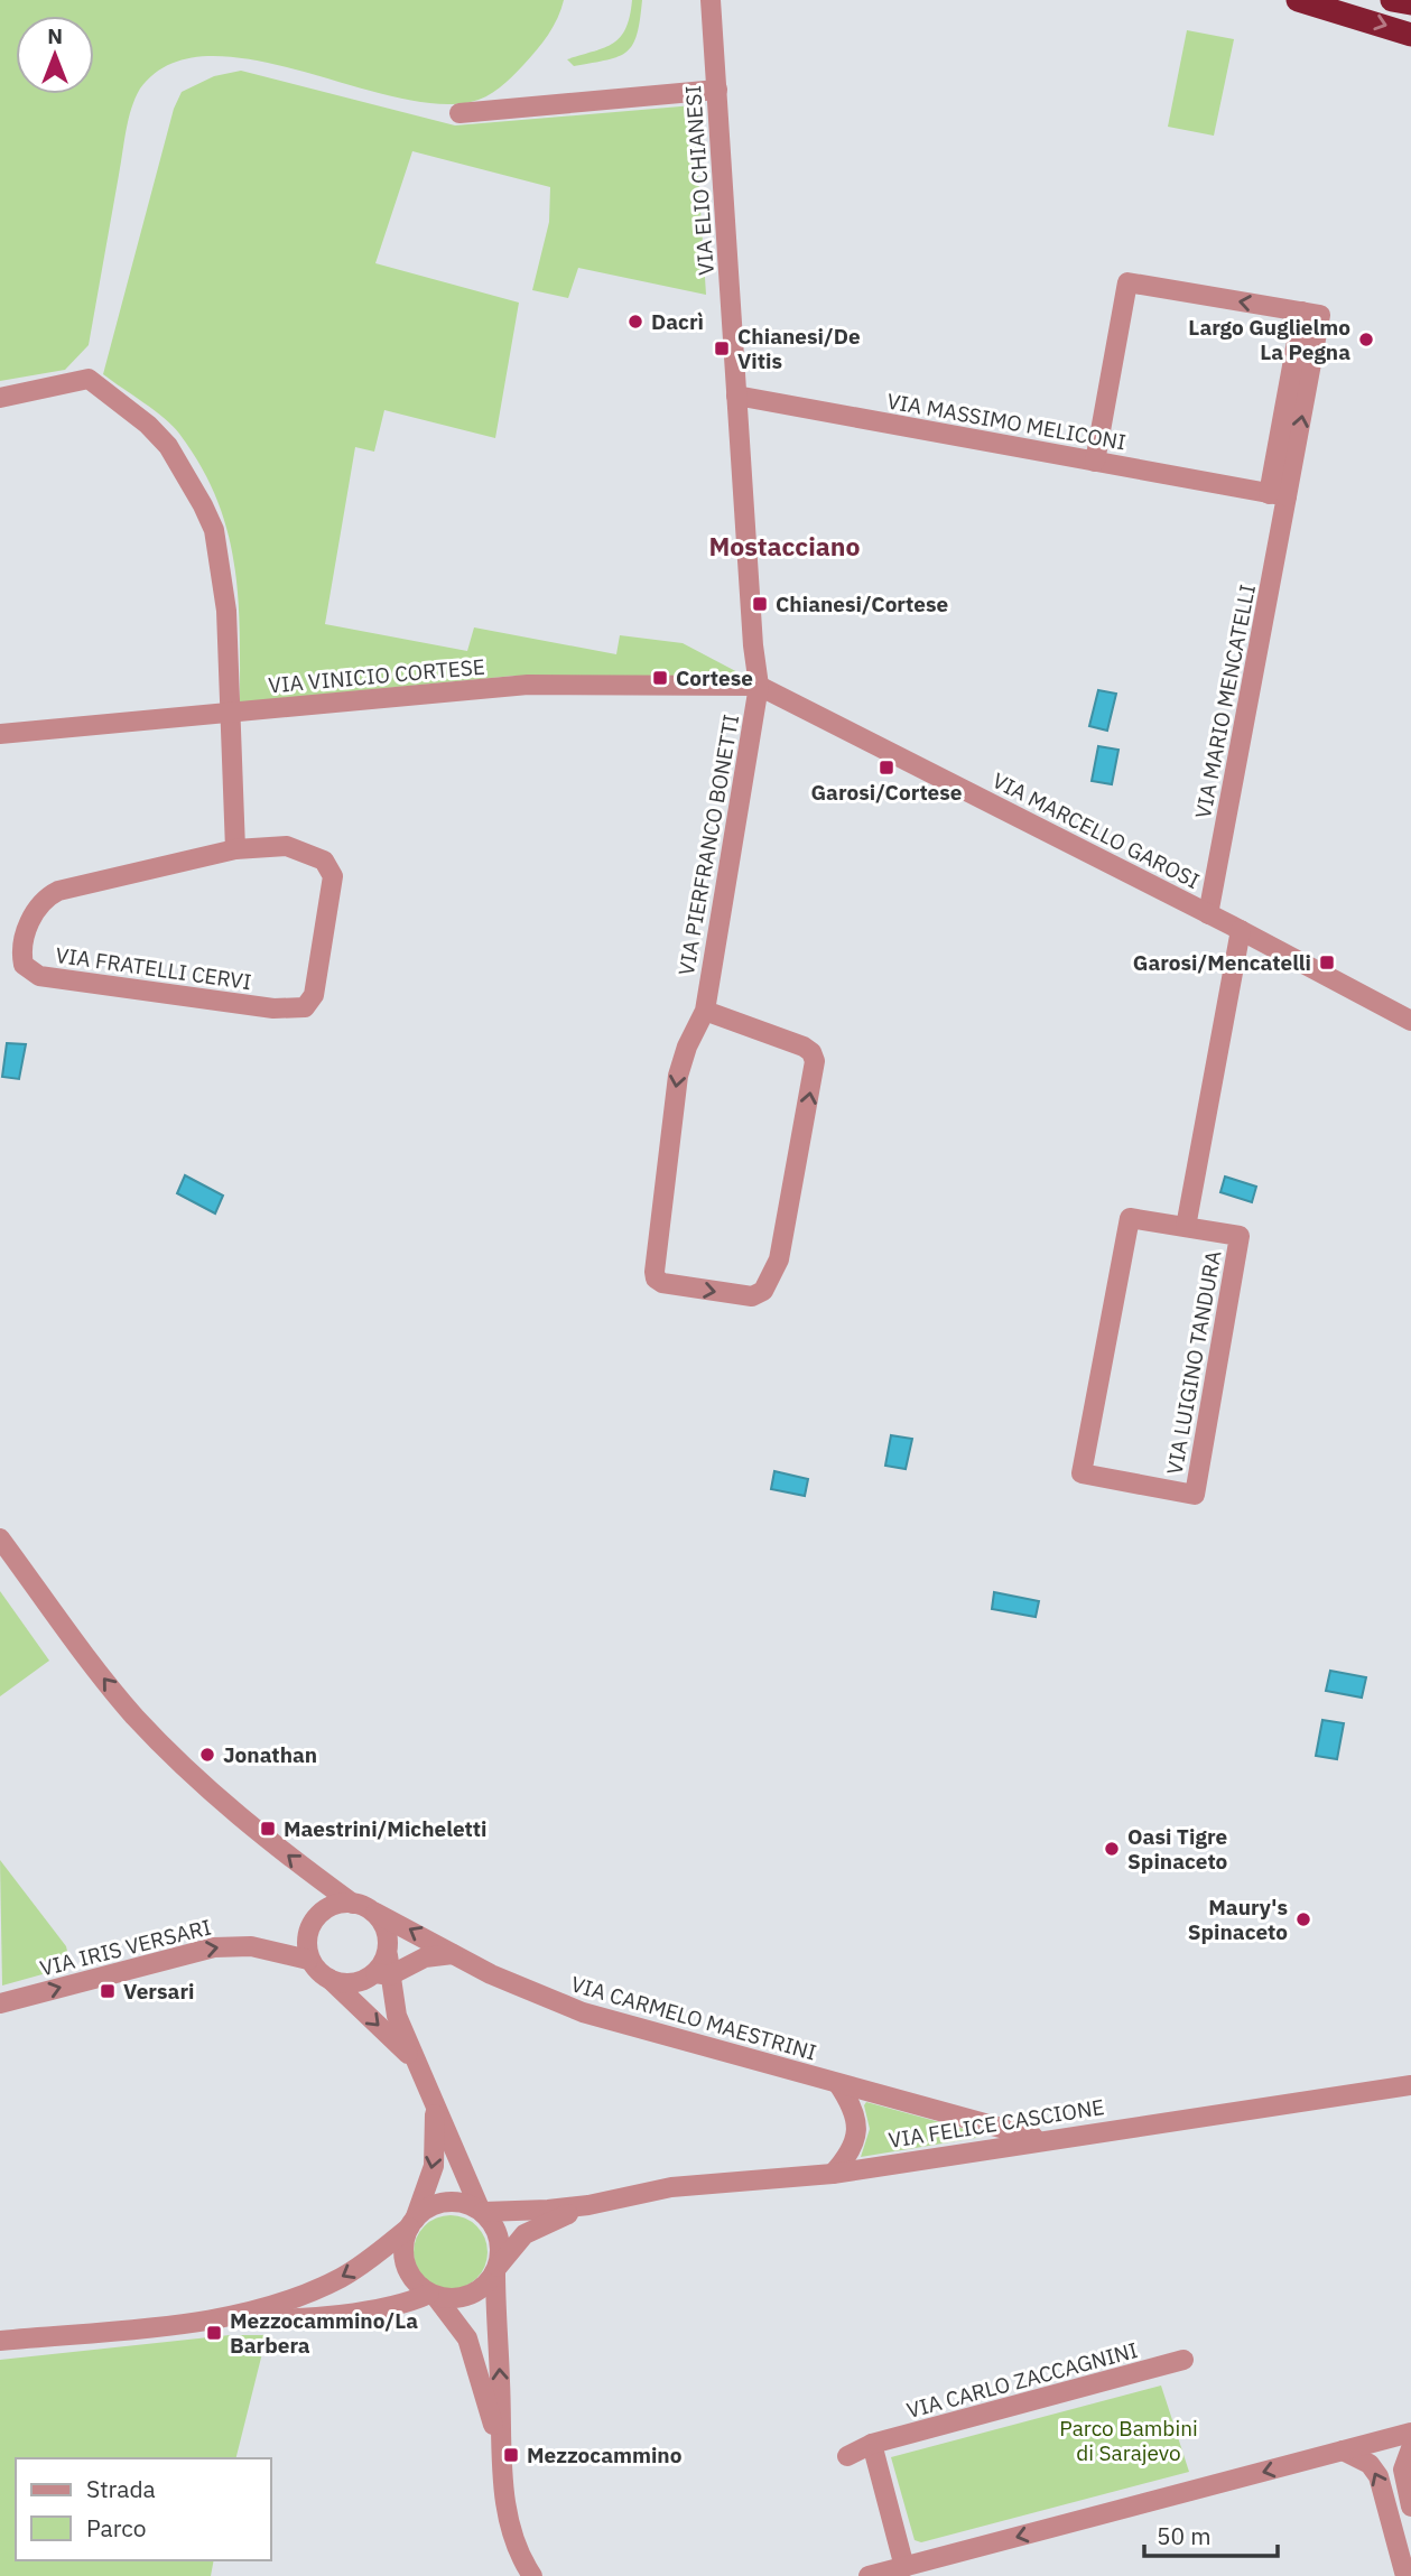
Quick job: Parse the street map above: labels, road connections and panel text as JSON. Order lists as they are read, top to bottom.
{
  "streets": {
    "street": [
      "VIA ELIO CHIANESI",
      "VIA MASSIMO MELICONI",
      "VIA VINICIO CORTESE",
      "VIA MARIO MENCATELLI",
      "VIA MARCELLO GAROSI",
      "VIA PIERFRANCO BONETTI",
      "VIA FRATELLI CERVI",
      "VIA LUIGINO TANDURA",
      "VIA IRIS VERSARI",
      "VIA CARMELO MAESTRINI",
      "VIA FELICE CASCIONE",
      "VIA CARLO ZACCAGNINI"
    ]
  },
  "crossings": [
    ["VIA ELIO CHIANESI", "VIA MASSIMO MELICONI"],
    ["VIA ELIO CHIANESI", "VIA VINICIO CORTESE"],
    ["VIA ELIO CHIANESI", "VIA MARCELLO GAROSI"],
    ["VIA ELIO CHIANESI", "VIA PIERFRANCO BONETTI"],
    ["VIA MASSIMO MELICONI", "VIA MARIO MENCATELLI"],
    ["VIA VINICIO CORTESE", "VIA MARCELLO GAROSI"],
    ["VIA VINICIO CORTESE", "VIA PIERFRANCO BONETTI"],
    ["VIA MARIO MENCATELLI", "VIA MARCELLO GAROSI"],
    ["VIA MARCELLO GAROSI", "VIA PIERFRANCO BONETTI"],
    ["VIA MARCELLO GAROSI", "VIA LUIGINO TANDURA"],
    ["VIA IRIS VERSARI", "VIA CARMELO MAESTRINI"],
    ["VIA CARMELO MAESTRINI", "VIA FELICE CASCIONE"]
  ],
  "one_way": ["VIA IRIS VERSARI"],
  "districts": ["Mostacciano"],
  "parks": ["Parco Bambini di Sarajevo"],
  "places": {
    "other": [
      "Dacrì",
      "Largo Guglielmo La Pegna",
      "Jonathan",
      "Oasi Tigre Spinaceto",
      "Maury's Spinaceto"
    ],
    "transit": [
      "Chianesi/De Vitis",
      "Chianesi/Cortese",
      "Cortese",
      "Garosi/Cortese",
      "Garosi/Mencatelli",
      "Maestrini/Micheletti",
      "Versari",
      "Mezzocammino/La Barbera",
      "Mezzocammino"
    ]
  },
  "legend": ["Strada", "Parco"],
  "scale_bar": "50 m",
  "north": "top"
}
